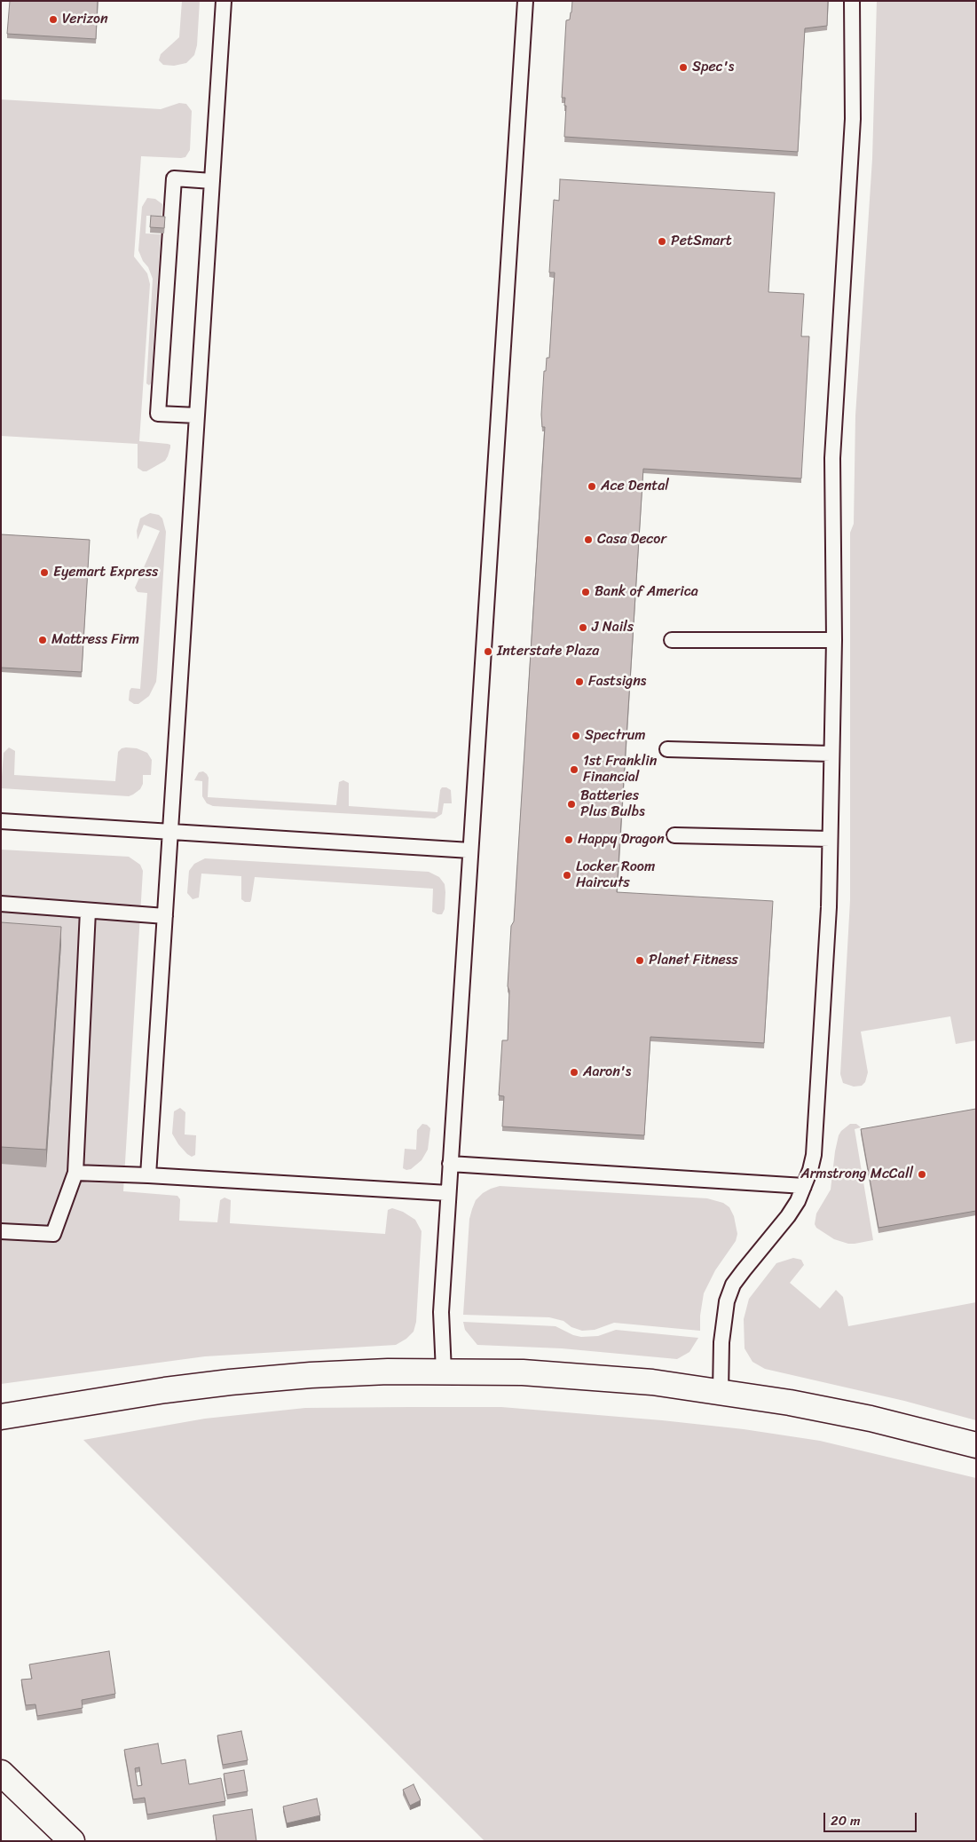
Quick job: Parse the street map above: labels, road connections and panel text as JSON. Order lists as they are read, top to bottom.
{
  "places": [
    "Verizon",
    "Spec's",
    "PetSmart",
    "Ace Dental",
    "Casa Decor",
    "Eyemart Express",
    "Bank of America",
    "J Nails",
    "Mattress Firm",
    "Interstate Plaza",
    "Fastsigns",
    "Spectrum",
    "1st Franklin Financial",
    "Batteries Plus Bulbs",
    "Happy Dragon",
    "Locker Room Haircuts",
    "Planet Fitness",
    "Aaron's",
    "Armstrong McCall"
  ],
  "scale_bar": "20 m"
}
